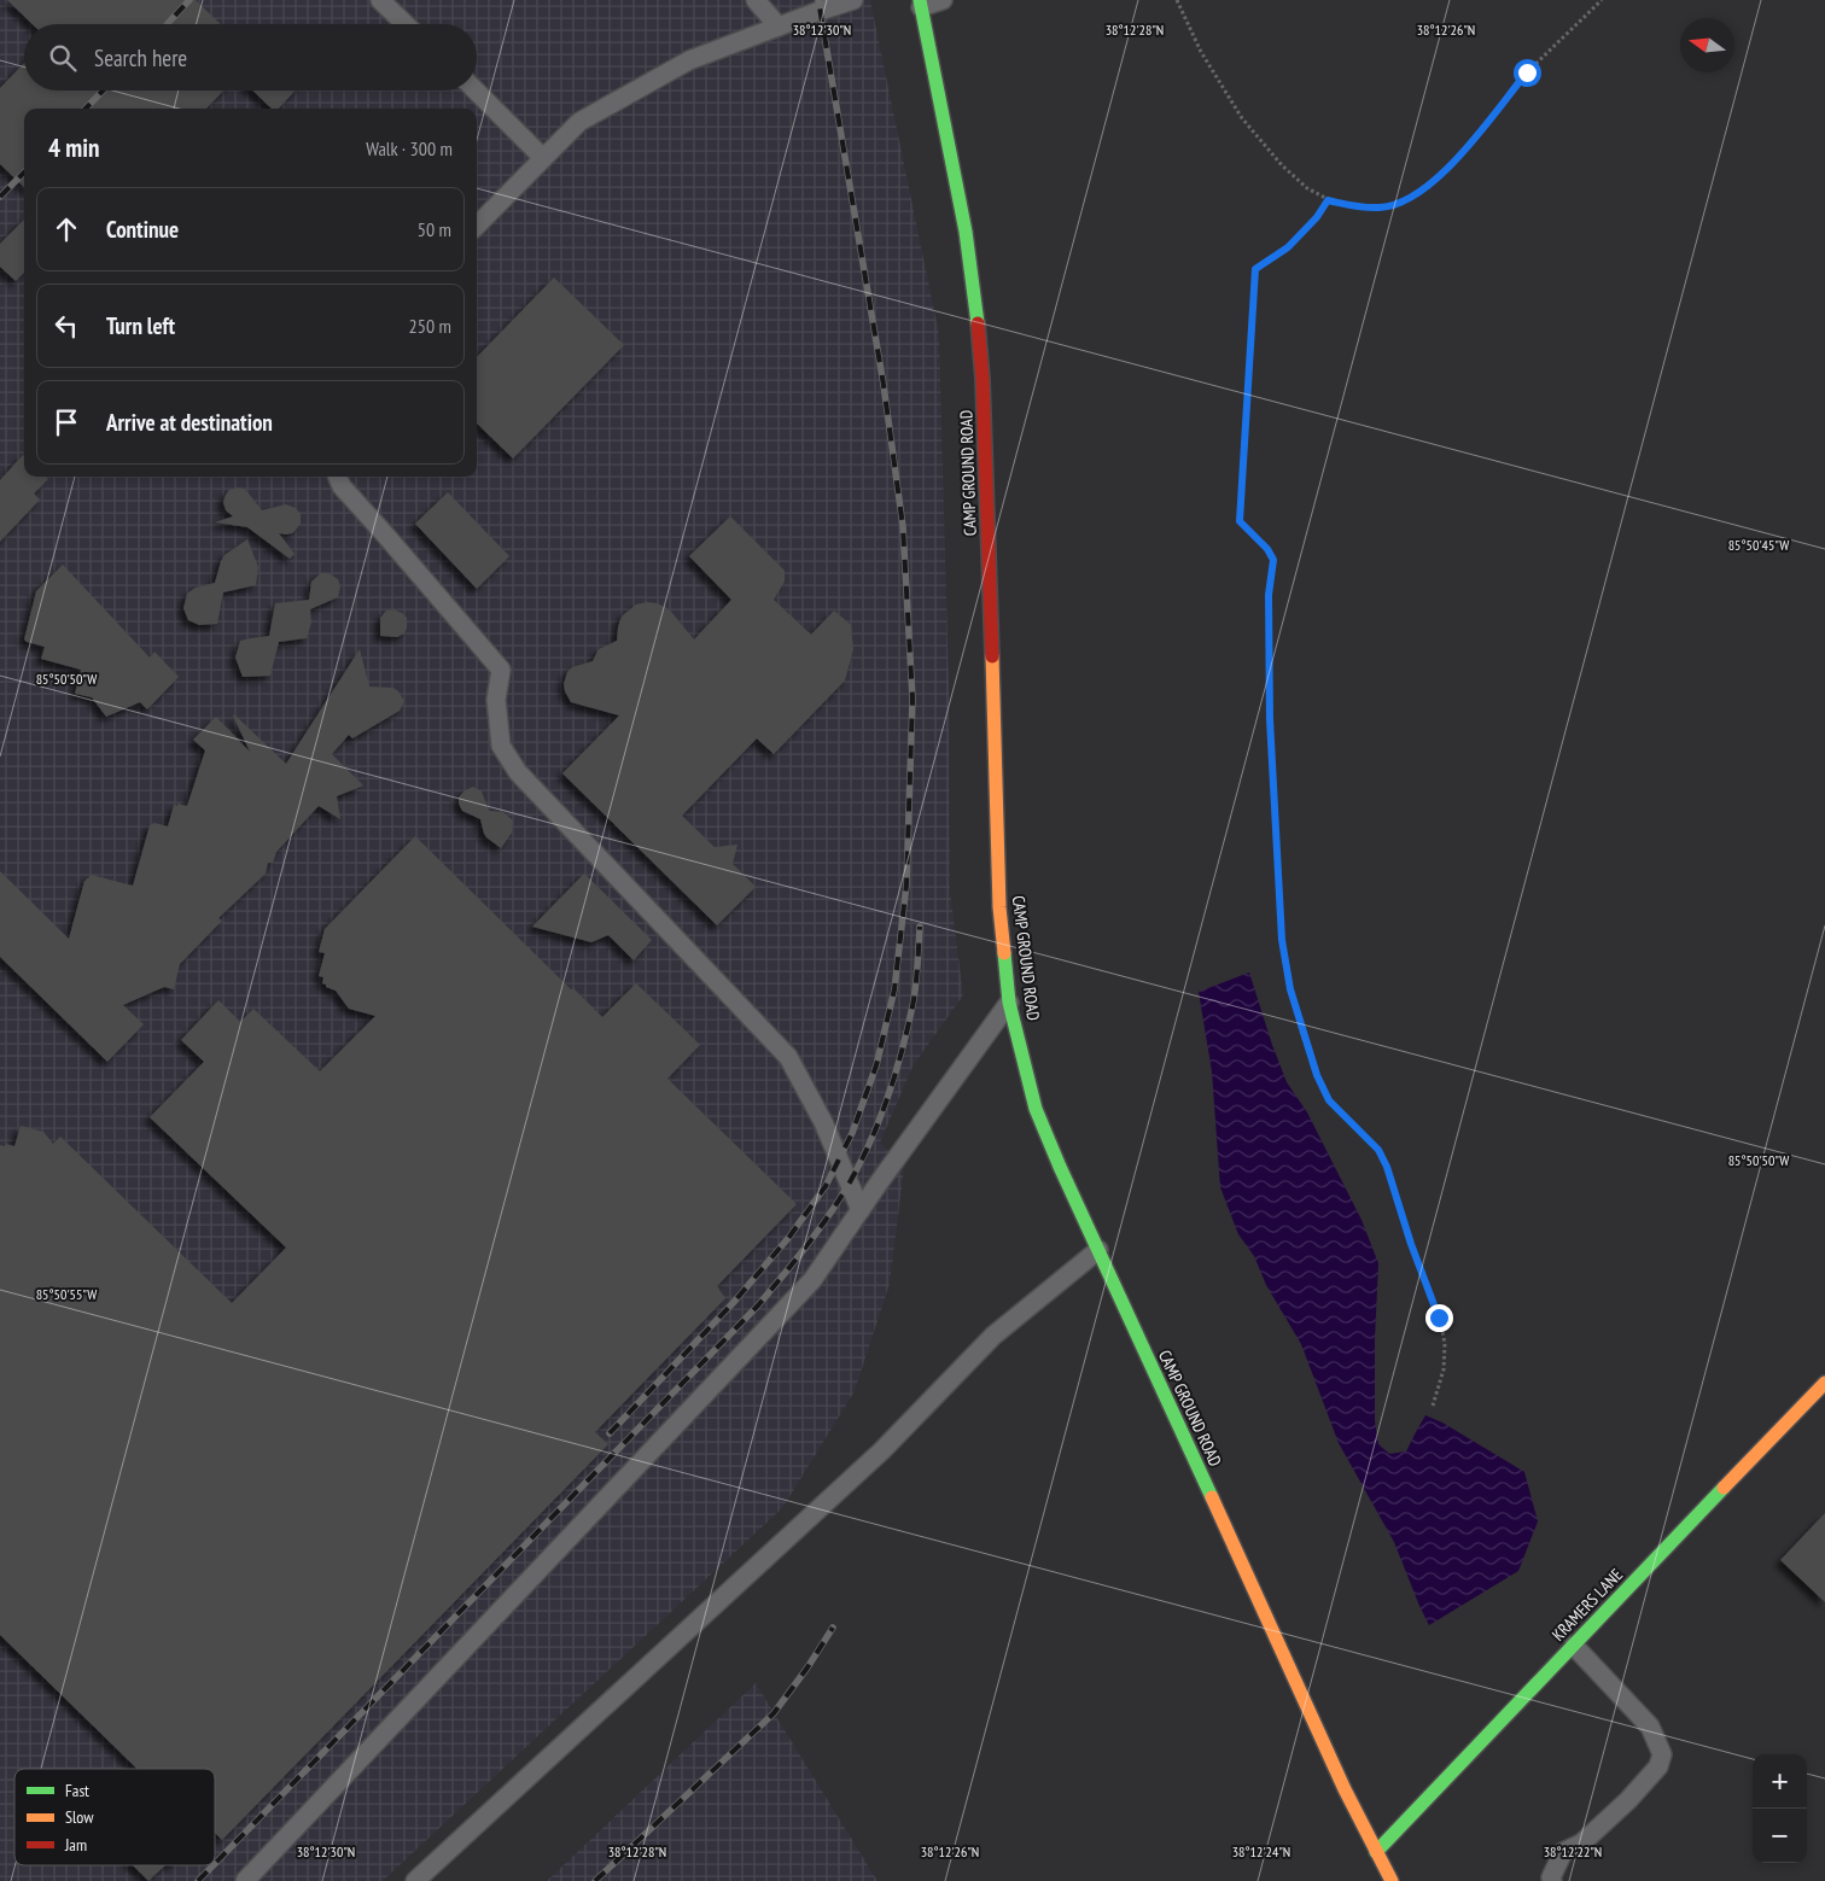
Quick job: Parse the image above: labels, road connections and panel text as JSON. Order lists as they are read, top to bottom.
{
  "streets": {
    "street": ["CAMP GROUND ROAD", "KRAMERS LANE"]
  },
  "crossings": [
    ["CAMP GROUND ROAD", "KRAMERS LANE"]
  ],
  "legend": ["Fast", "Slow", "Jam"],
  "north": "left",
  "page": {
    "search": "Search here",
    "heading": ["4 min", "Walk · 300 m"],
    "list": [
      ["Continue", "50 m"],
      ["Turn left", "250 m"],
      "Arrive at destination"
    ],
    "map_buttons": ["+", "−"]
  },
  "coordinates": [
    "38°12'30\"N",
    "38°12'28\"N",
    "38°12'26\"N",
    "85°50'45\"W",
    "85°50'50\"W",
    "85°50'55\"W",
    "38°12'24\"N",
    "38°12'22\"N"
  ]
}
